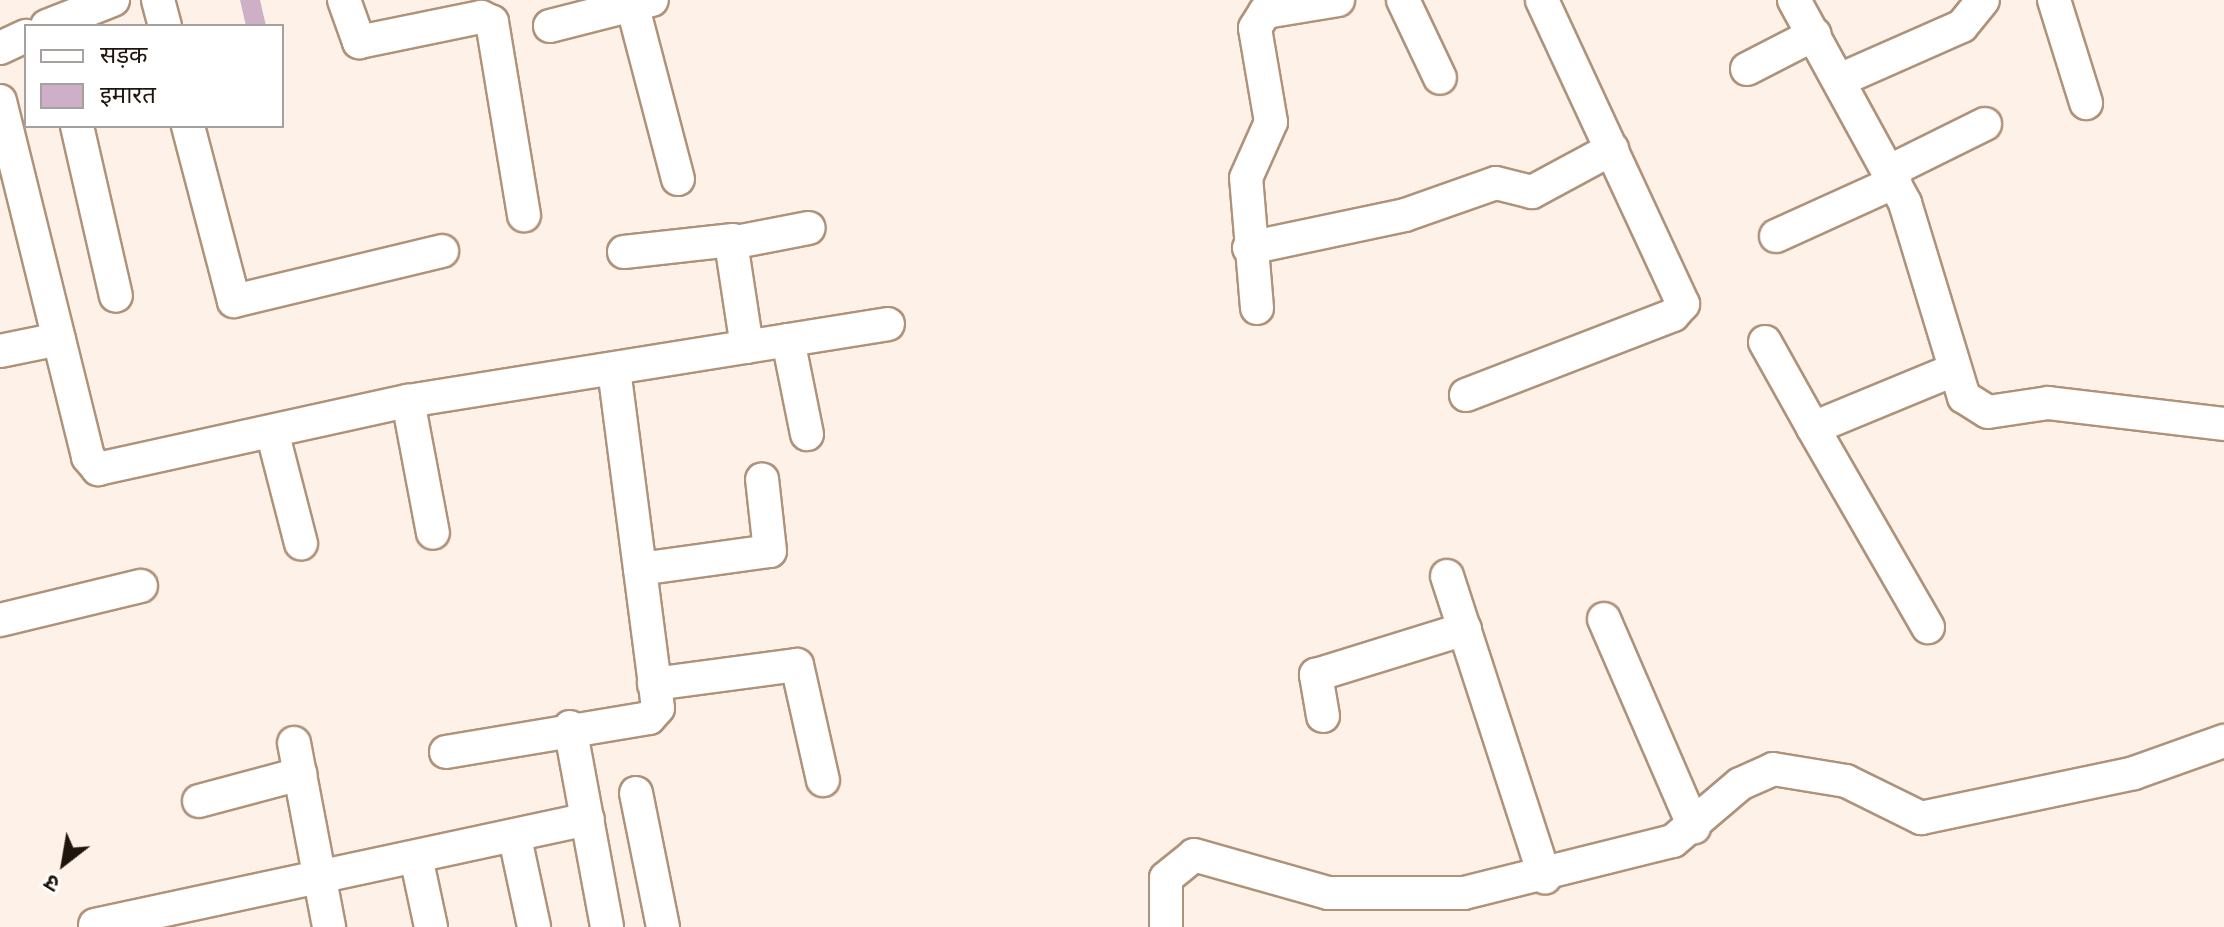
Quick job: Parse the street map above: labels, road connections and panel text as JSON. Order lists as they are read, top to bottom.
{
  "legend": ["सड़क", "इमारत"],
  "north": "bottom left"
}
